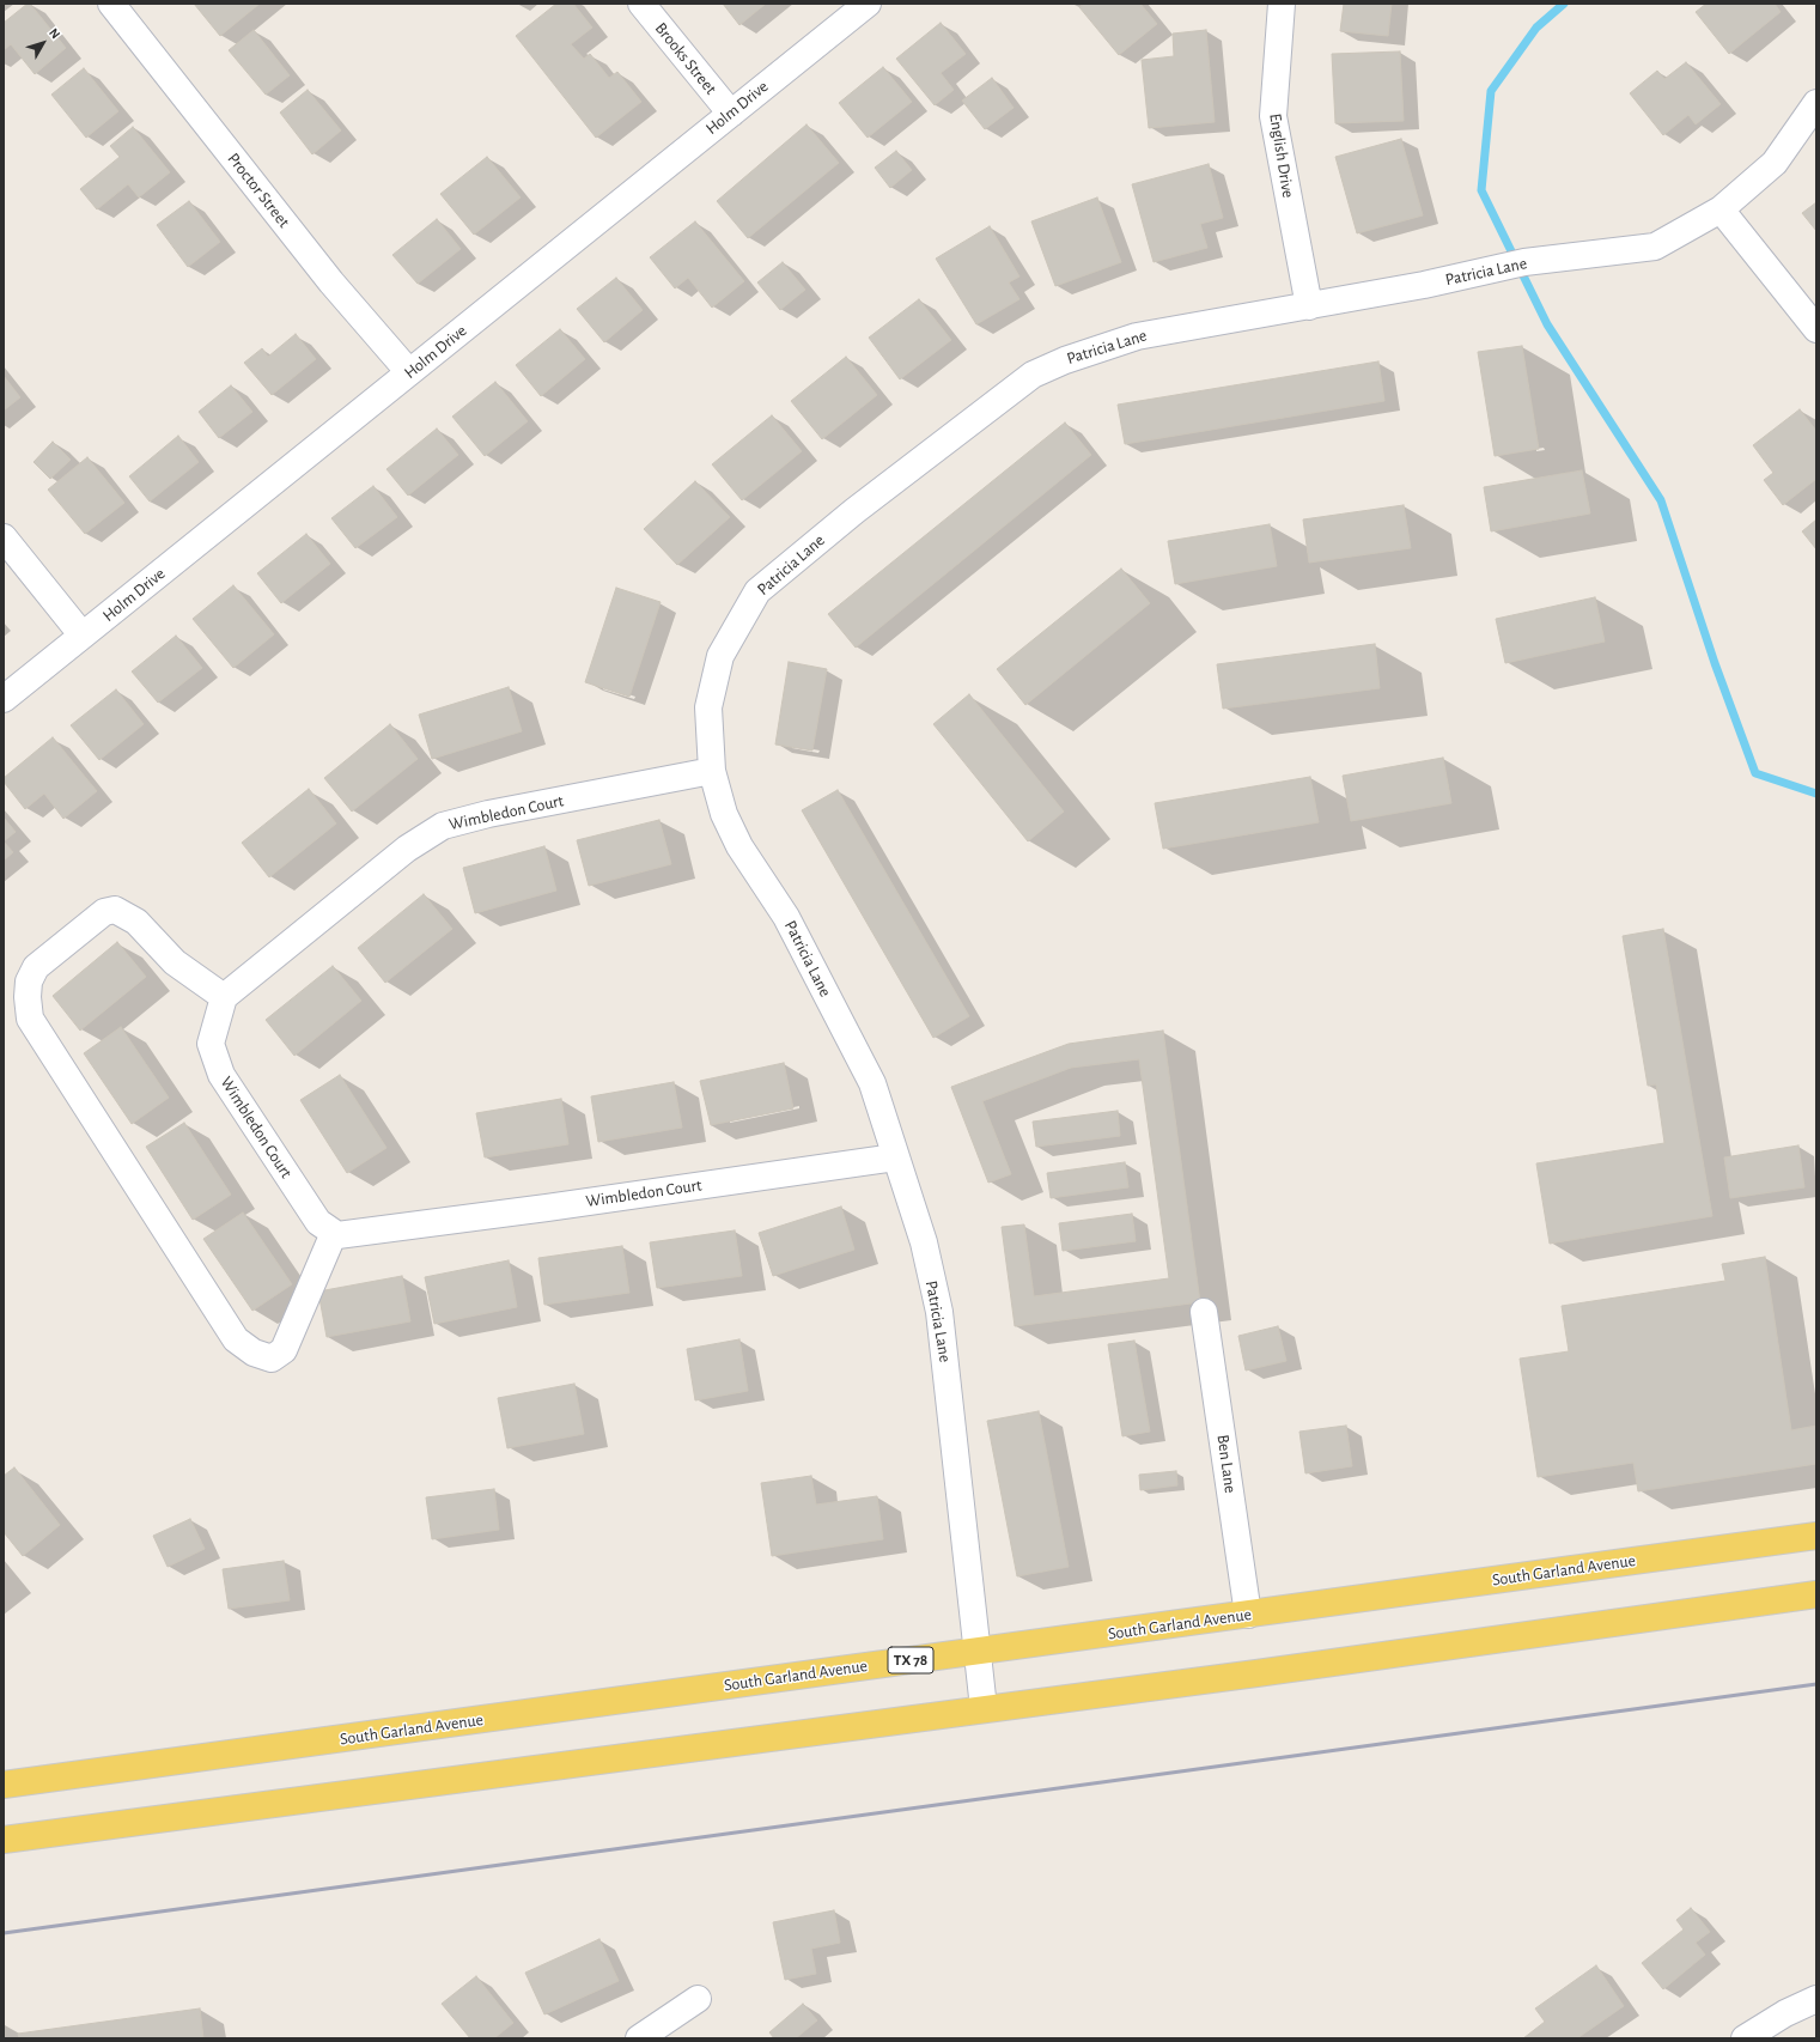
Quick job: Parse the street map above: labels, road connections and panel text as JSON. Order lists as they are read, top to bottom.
{
  "streets": {
    "main road": ["South Garland Avenue", "TX 78"],
    "street": [
      "Brooks Street",
      "Holm Drive",
      "English Drive",
      "Proctor Street",
      "Patricia Lane",
      "Wimbledon Court",
      "Ben Lane"
    ]
  },
  "crossings": [
    ["Brooks Street", "Holm Drive"],
    ["Holm Drive", "Proctor Street"],
    ["English Drive", "Patricia Lane"],
    ["Patricia Lane", "Wimbledon Court"],
    ["Patricia Lane", "South Garland Avenue"],
    ["Ben Lane", "South Garland Avenue"]
  ],
  "north": "top right"
}
